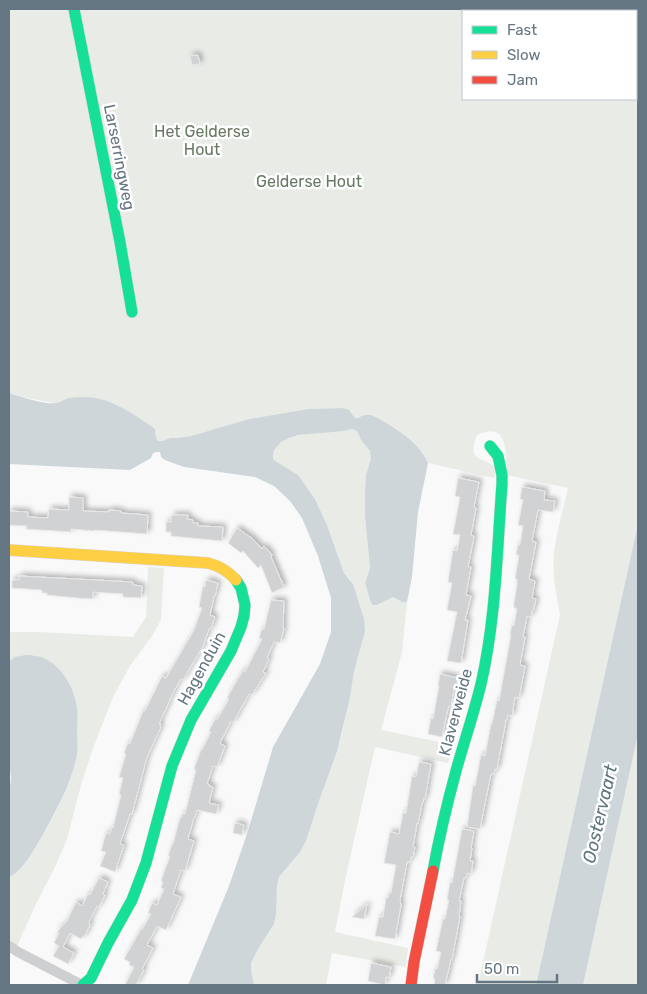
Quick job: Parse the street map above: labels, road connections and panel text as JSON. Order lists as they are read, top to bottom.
{
  "streets": {
    "street": ["Larserringweg", "Hagenduin", "Klaverweide"]
  },
  "water": ["Oostervaart"],
  "parks": ["Het Gelderse Hout", "Gelderse Hout"],
  "legend": ["Fast", "Slow", "Jam"],
  "scale_bar": "50 m"
}
